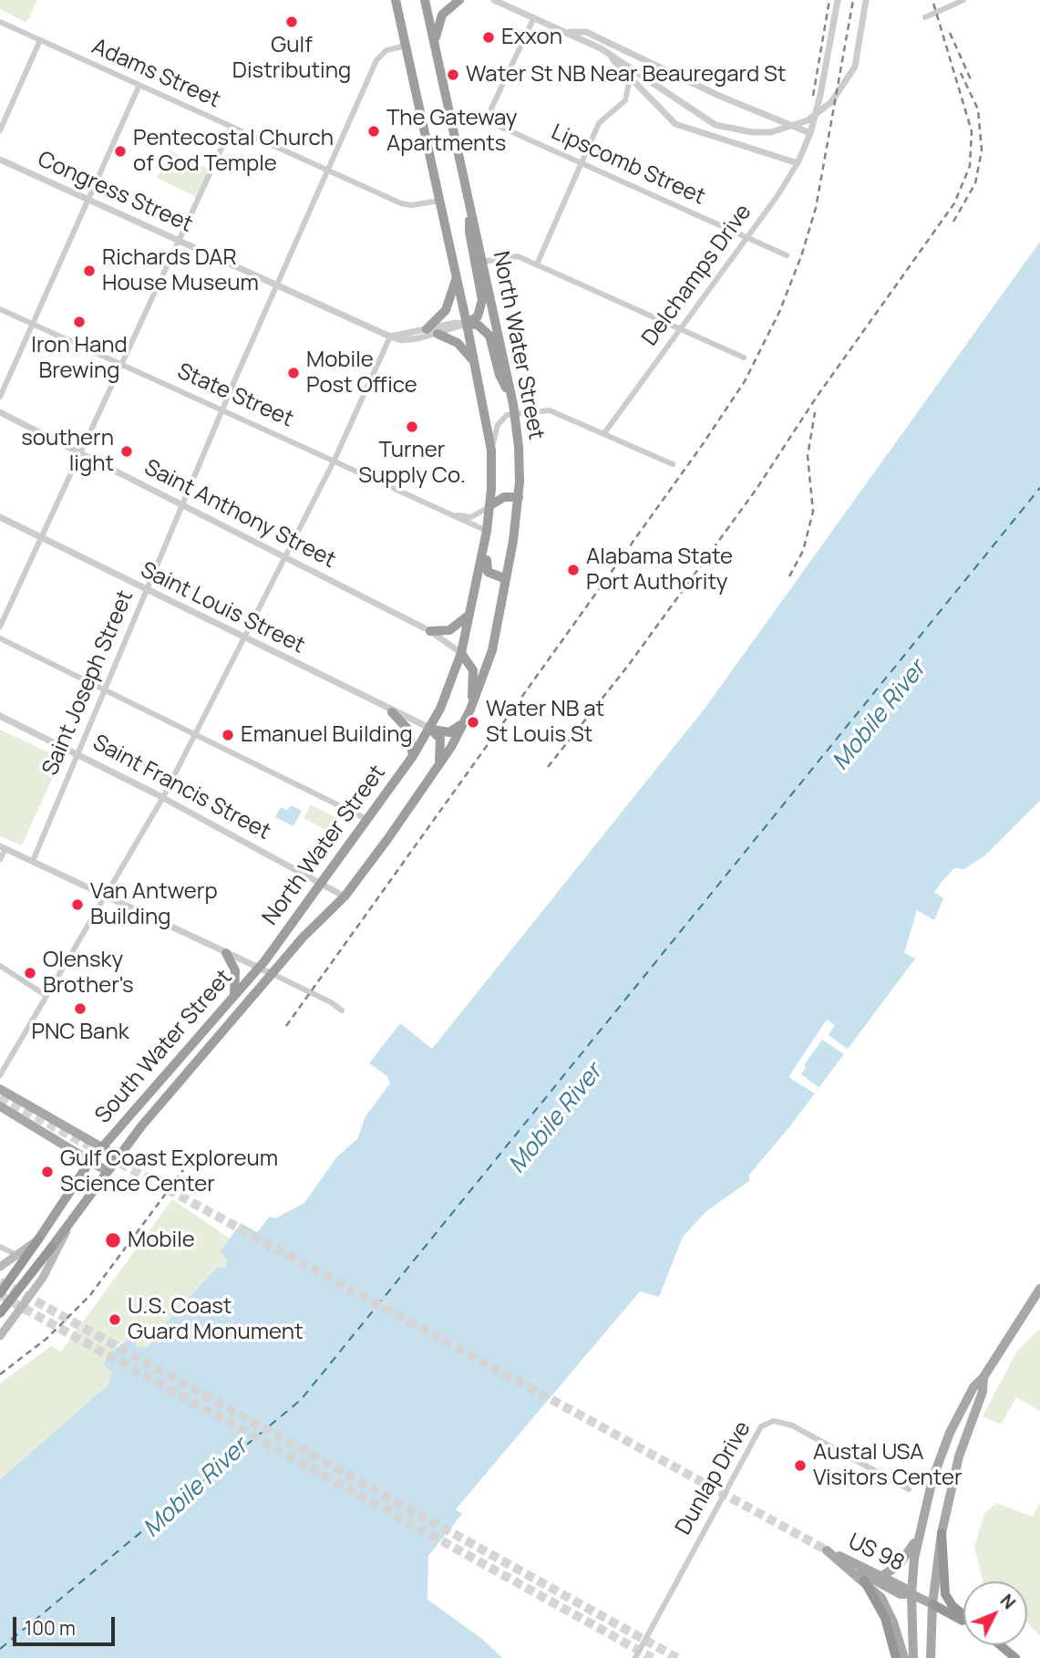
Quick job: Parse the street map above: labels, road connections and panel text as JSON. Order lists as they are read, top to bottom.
{
  "streets": {
    "highway": ["North Water Street", "South Water Street"],
    "main road": ["US 98"],
    "street": [
      "Adams Street",
      "Lipscomb Street",
      "Congress Street",
      "Delchamps Drive",
      "State Street",
      "Saint Anthony Street",
      "Saint Louis Street",
      "Saint Joseph Street",
      "Saint Francis Street",
      "Dunlap Drive"
    ]
  },
  "crossings": [
    ["Adams Street", "North Water Street"],
    ["Adams Street", "Saint Joseph Street"],
    ["Lipscomb Street", "Delchamps Drive"],
    ["Congress Street", "North Water Street"],
    ["Congress Street", "Saint Joseph Street"],
    ["North Water Street", "State Street"],
    ["North Water Street", "Saint Anthony Street"],
    ["North Water Street", "Saint Louis Street"],
    ["North Water Street", "Saint Joseph Street"],
    ["North Water Street", "Saint Francis Street"],
    ["North Water Street", "South Water Street"],
    ["State Street", "Saint Joseph Street"],
    ["Saint Anthony Street", "Saint Joseph Street"],
    ["Saint Louis Street", "Saint Joseph Street"],
    ["Saint Joseph Street", "Saint Francis Street"]
  ],
  "water": ["Mobile River"],
  "places": [
    "Gulf Distributing",
    "Exxon",
    "Water St NB Near Beauregard St",
    "The Gateway Apartments",
    "Pentecostal Church of God Temple",
    "Richards DAR House Museum",
    "Iron Hand Brewing",
    "Mobile Post Office",
    "Turner Supply Co.",
    "southern light",
    "Alabama State Port Authority",
    "Water NB at St Louis St",
    "Emanuel Building",
    "Van Antwerp Building",
    "Olensky Brother's",
    "PNC Bank",
    "Gulf Coast Exploreum Science Center",
    "Mobile",
    "U.S. Coast Guard Monument",
    "Austal USA Visitors Center"
  ],
  "scale_bar": "100 m",
  "north": "top right"
}
